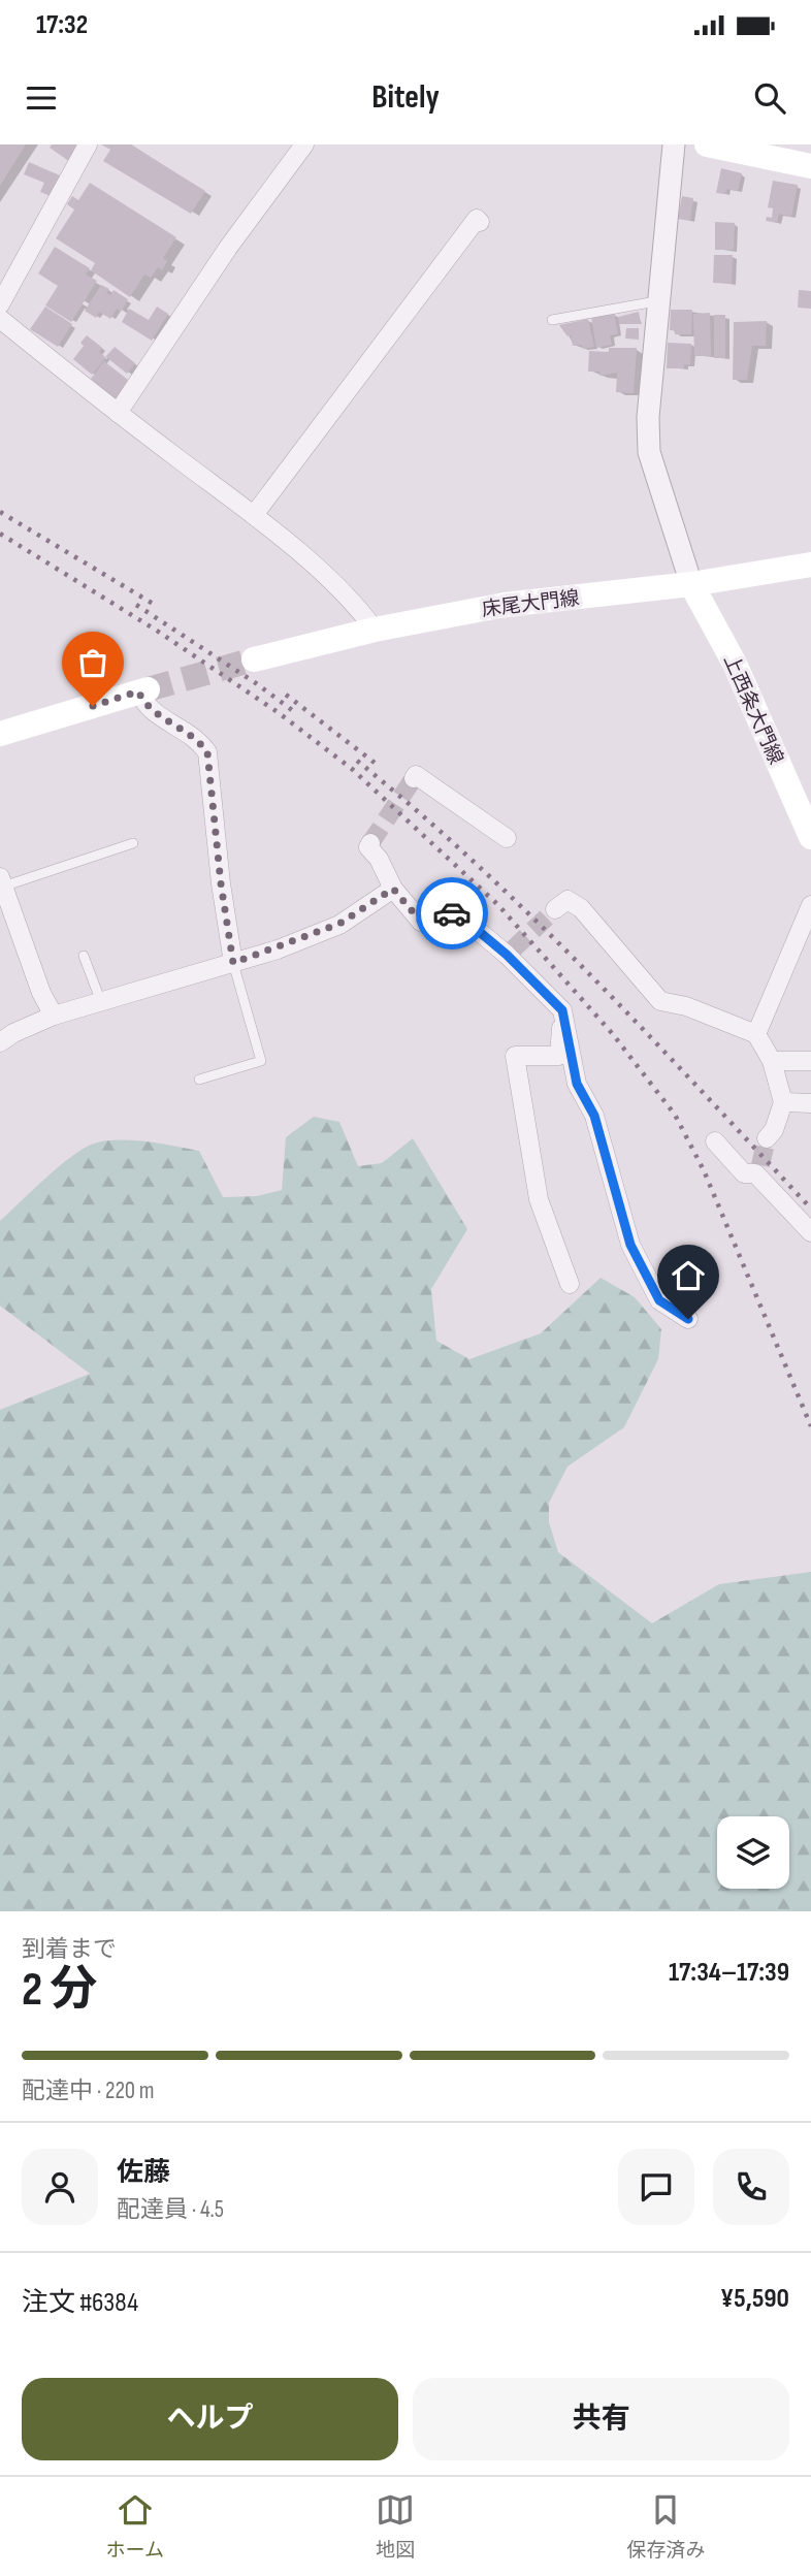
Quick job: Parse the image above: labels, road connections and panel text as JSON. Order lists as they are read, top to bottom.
{
  "streets": {
    "main road": ["床尾大門線", "上西条大門線"]
  },
  "crossings": [
    ["床尾大門線", "上西条大門線"]
  ],
  "page": {
    "status": "17:32",
    "header": "Bitely",
    "heading": ["2 分", "到着まで", "17:34–17:39"],
    "panel": [
      "佐藤",
      "配達員 · 4.5",
      "注文 #6384",
      "¥5,590"
    ],
    "bar": "配達中 · 220 m",
    "buttons": ["ヘルプ", "共有"],
    "tabs": ["ホーム", "地図", "保存済み"]
  }
}
